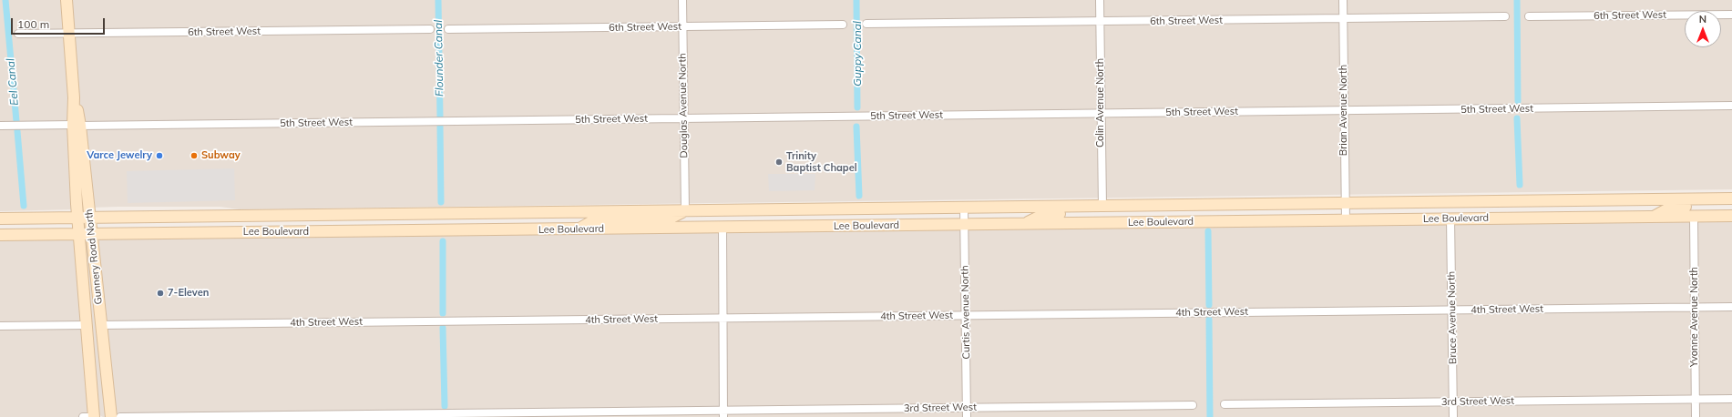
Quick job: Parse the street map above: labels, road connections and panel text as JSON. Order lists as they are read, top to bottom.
{
  "streets": {
    "main road": ["Lee Boulevard", "Gunnery Road North"],
    "street": [
      "6th Street West",
      "Colin Avenue North",
      "Douglas Avenue North",
      "5th Street West",
      "Brian Avenue North",
      "4th Street West",
      "Curtis Avenue North",
      "Yvonne Avenue North",
      "Bruce Avenue North",
      "3rd Street West"
    ]
  },
  "crossings": [
    ["6th Street West", "Colin Avenue North"],
    ["6th Street West", "Douglas Avenue North"],
    ["6th Street West", "Brian Avenue North"],
    ["6th Street West", "Gunnery Road North"],
    ["Colin Avenue North", "5th Street West"],
    ["Colin Avenue North", "Lee Boulevard"],
    ["Douglas Avenue North", "5th Street West"],
    ["Douglas Avenue North", "Lee Boulevard"],
    ["5th Street West", "Brian Avenue North"],
    ["5th Street West", "Gunnery Road North"],
    ["Brian Avenue North", "Lee Boulevard"],
    ["Lee Boulevard", "Gunnery Road North"],
    ["Lee Boulevard", "Curtis Avenue North"],
    ["Lee Boulevard", "Yvonne Avenue North"],
    ["Lee Boulevard", "Bruce Avenue North"],
    ["Gunnery Road North", "4th Street West"],
    ["4th Street West", "Curtis Avenue North"],
    ["4th Street West", "Yvonne Avenue North"],
    ["4th Street West", "Bruce Avenue North"],
    ["Curtis Avenue North", "3rd Street West"],
    ["Yvonne Avenue North", "3rd Street West"],
    ["Bruce Avenue North", "3rd Street West"]
  ],
  "water": ["Guppy Canal", "Flounder Canal", "Eel Canal"],
  "places": [
    "Varce Jewelry",
    "Subway",
    "Trinity Baptist Chapel",
    "7-Eleven"
  ],
  "scale_bar": "100 m",
  "north": "top"
}
